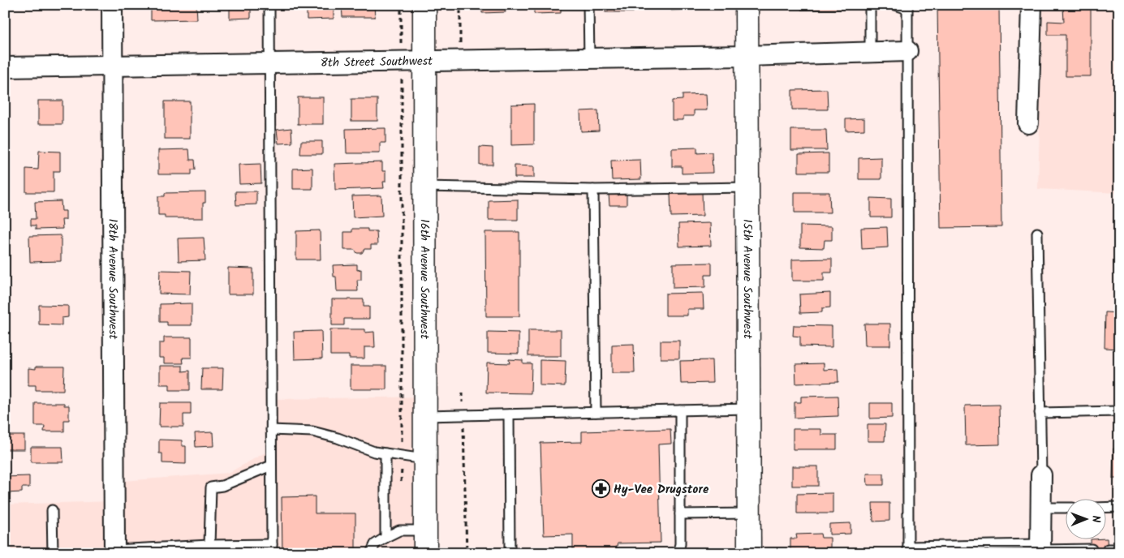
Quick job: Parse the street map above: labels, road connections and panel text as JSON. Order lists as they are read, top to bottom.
{
  "streets": {
    "main road": ["16th Avenue Southwest", "15th Avenue Southwest"],
    "street": ["8th Street Southwest", "18th Avenue Southwest"]
  },
  "crossings": [
    ["8th Street Southwest", "18th Avenue Southwest"],
    ["8th Street Southwest", "16th Avenue Southwest"],
    ["8th Street Southwest", "15th Avenue Southwest"]
  ],
  "places": {
    "pharmacy": ["Hy-Vee Drugstore"]
  },
  "north": "right"
}
